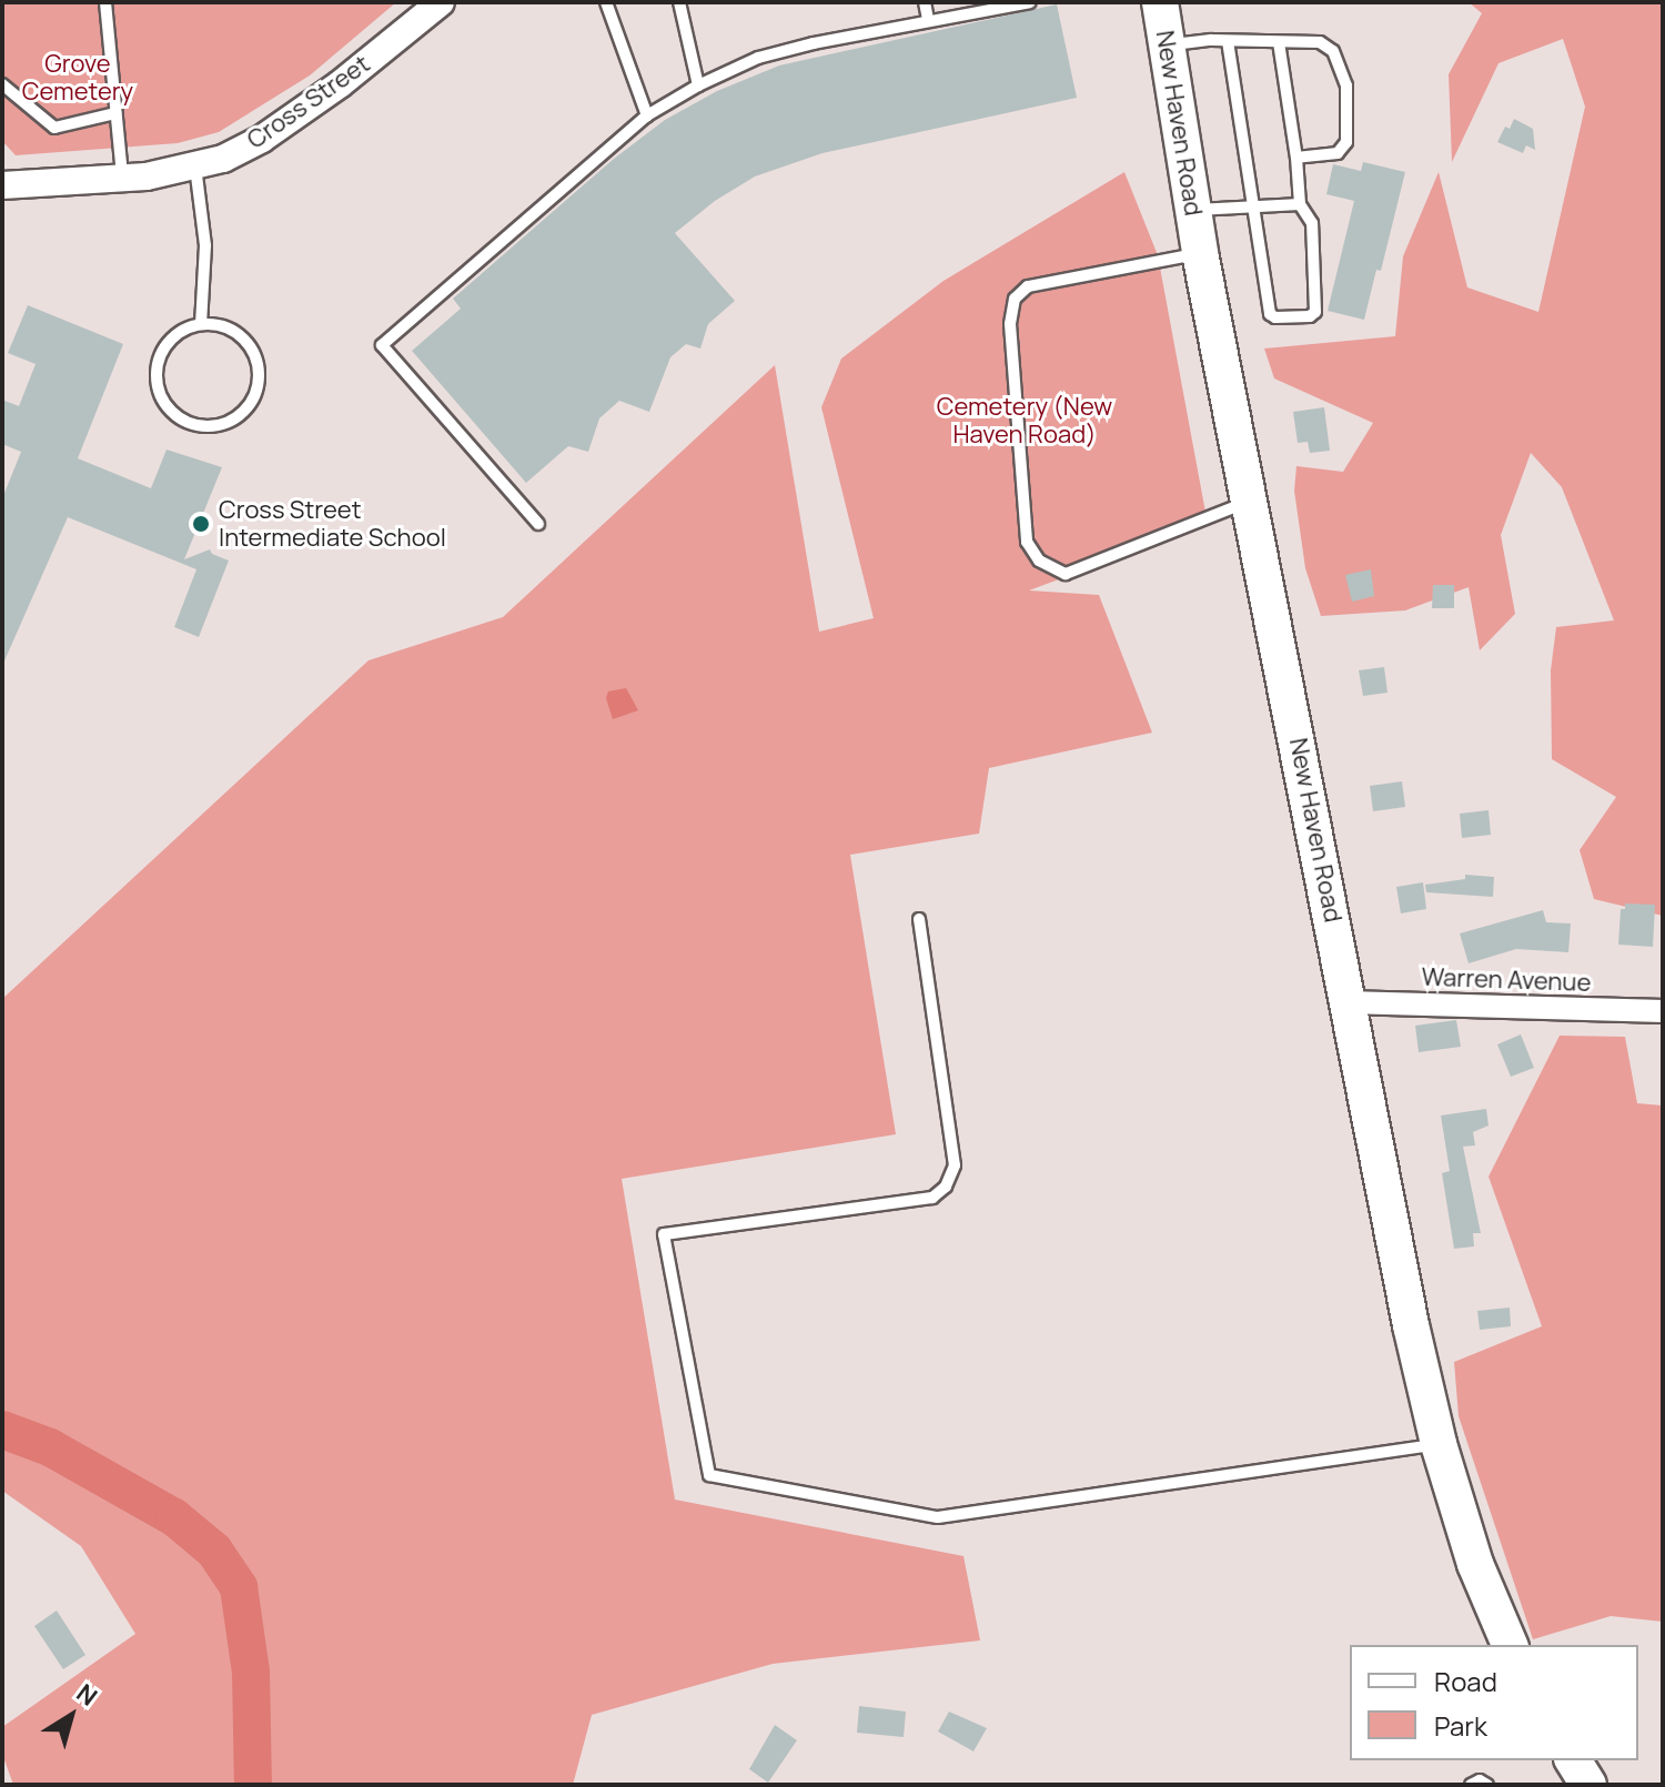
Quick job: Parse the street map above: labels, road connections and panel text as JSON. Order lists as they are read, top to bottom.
{
  "streets": {
    "main road": ["New Haven Road"],
    "street": ["Cross Street", "Warren Avenue"]
  },
  "crossings": [
    ["New Haven Road", "Warren Avenue"]
  ],
  "parks": ["Grove Cemetery", "Cemetery (New Haven Road)"],
  "places": ["Cross Street Intermediate School"],
  "legend": ["Road", "Park"],
  "north": "top right"
}
